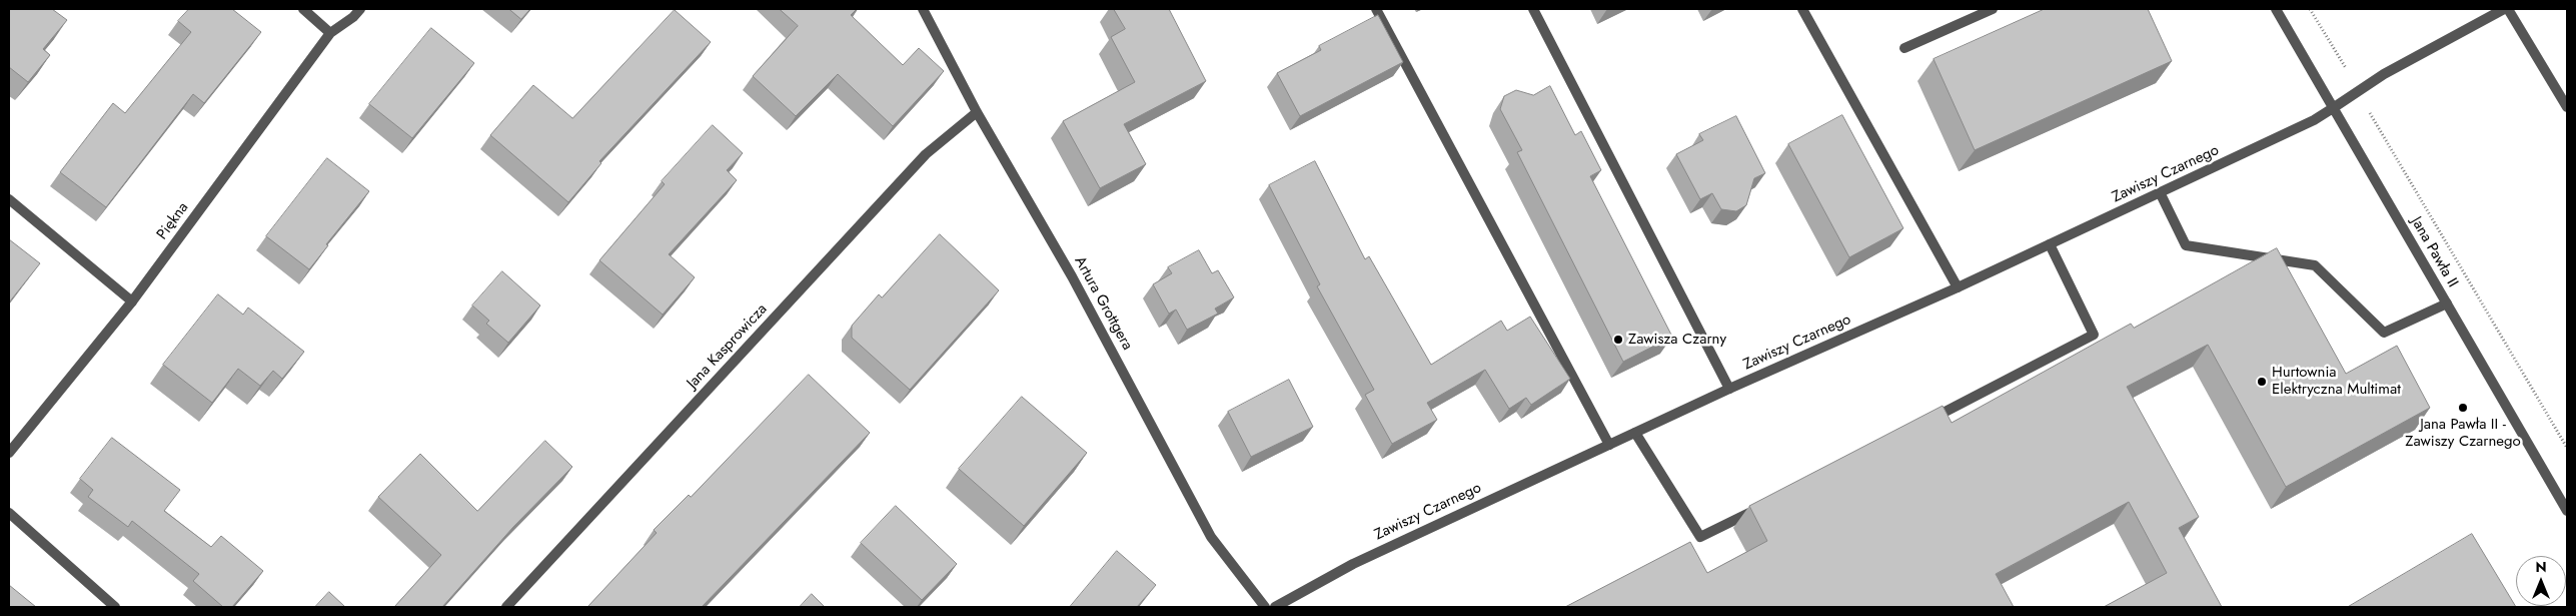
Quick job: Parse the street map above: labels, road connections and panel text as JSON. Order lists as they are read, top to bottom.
{
  "streets": {
    "street": [
      "Zawiszy Czarnego",
      "Piękna",
      "Jana Pawła II",
      "Artura Grottgera",
      "Jana Kasprowicza"
    ]
  },
  "crossings": [
    ["Zawiszy Czarnego", "Jana Pawła II"],
    ["Artura Grottgera", "Jana Kasprowicza"]
  ],
  "places": ["Zawisza Czarny", "Hurtownia Elektryczna Multimat", "Jana Pawła II - Zawiszy Czarnego"],
  "north": "top"
}
